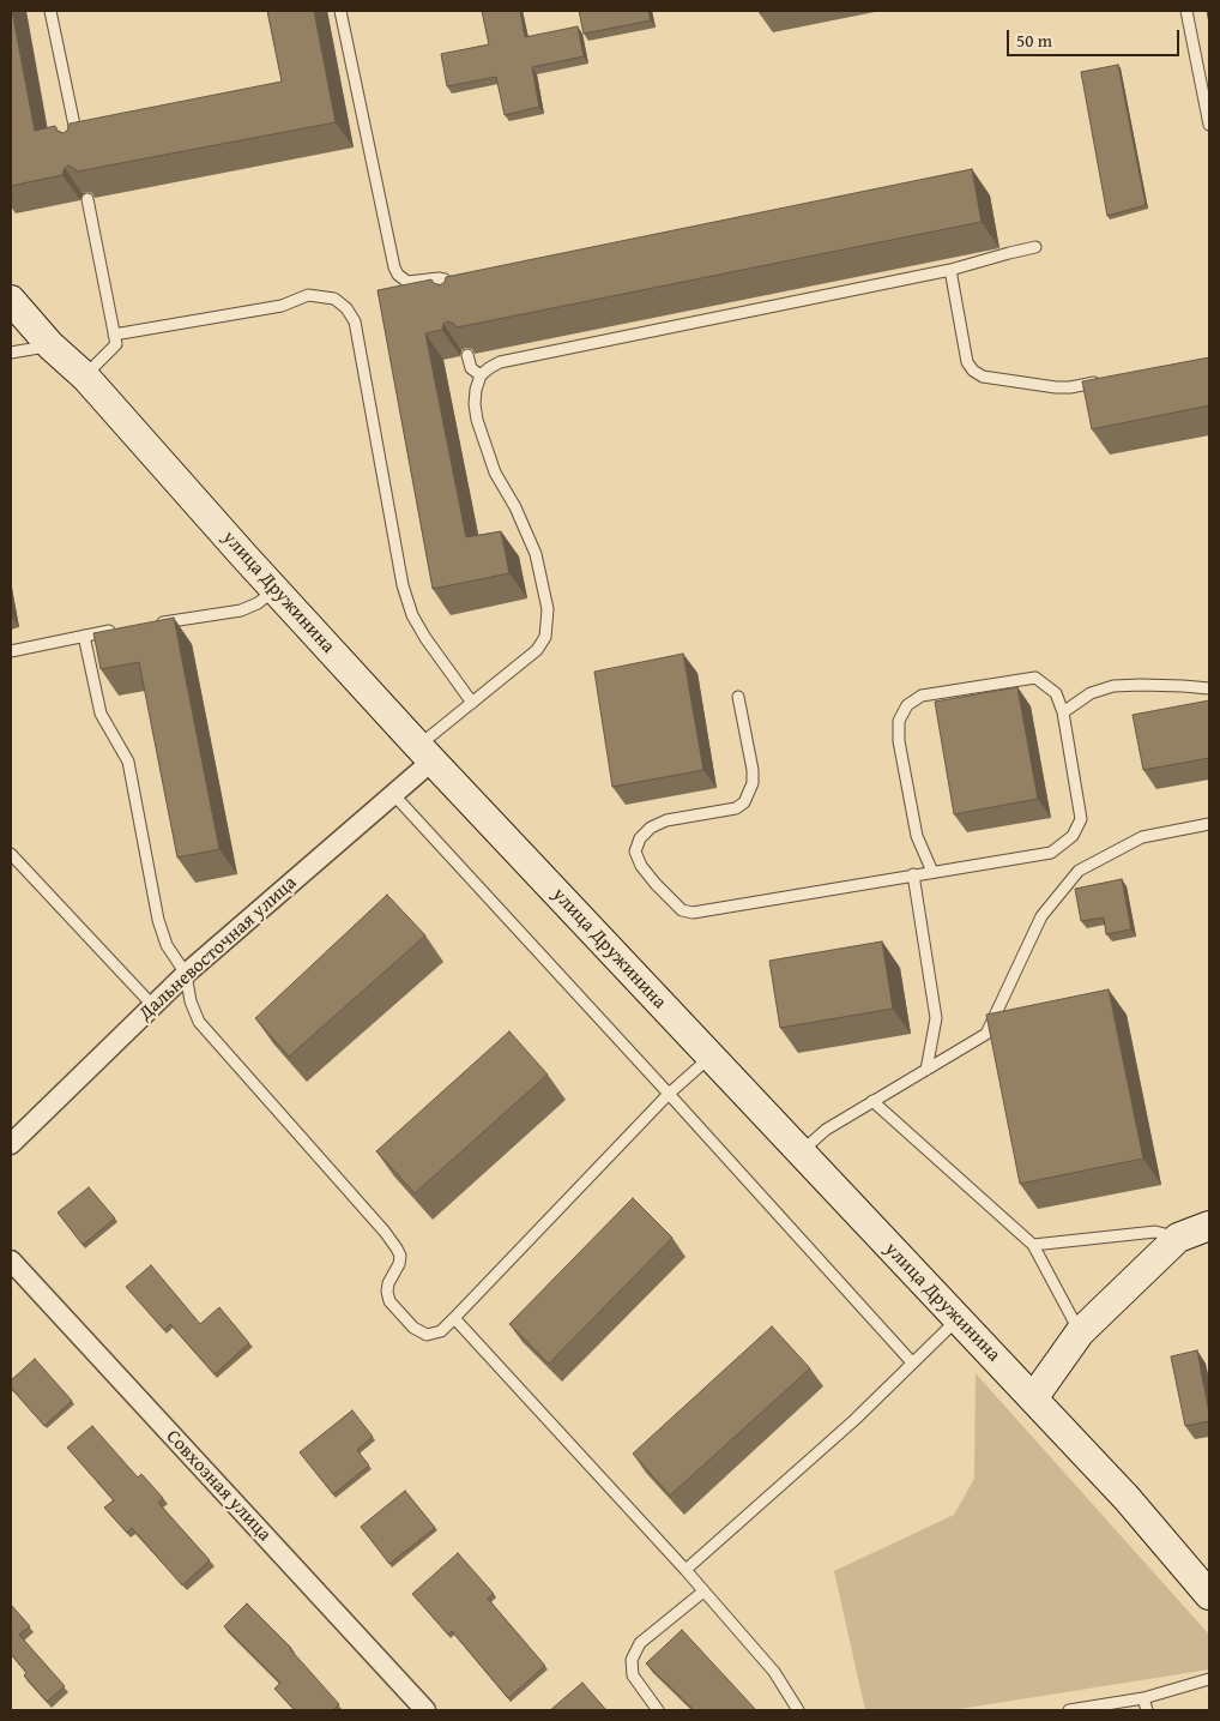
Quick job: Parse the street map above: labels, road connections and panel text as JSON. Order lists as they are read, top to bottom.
{
  "streets": {
    "main road": ["улица Дружинина"],
    "street": ["Дальневосточная улица", "Совхозная улица"]
  },
  "crossings": [
    ["улица Дружинина", "Дальневосточная улица"]
  ],
  "scale_bar": "50 m"
}
